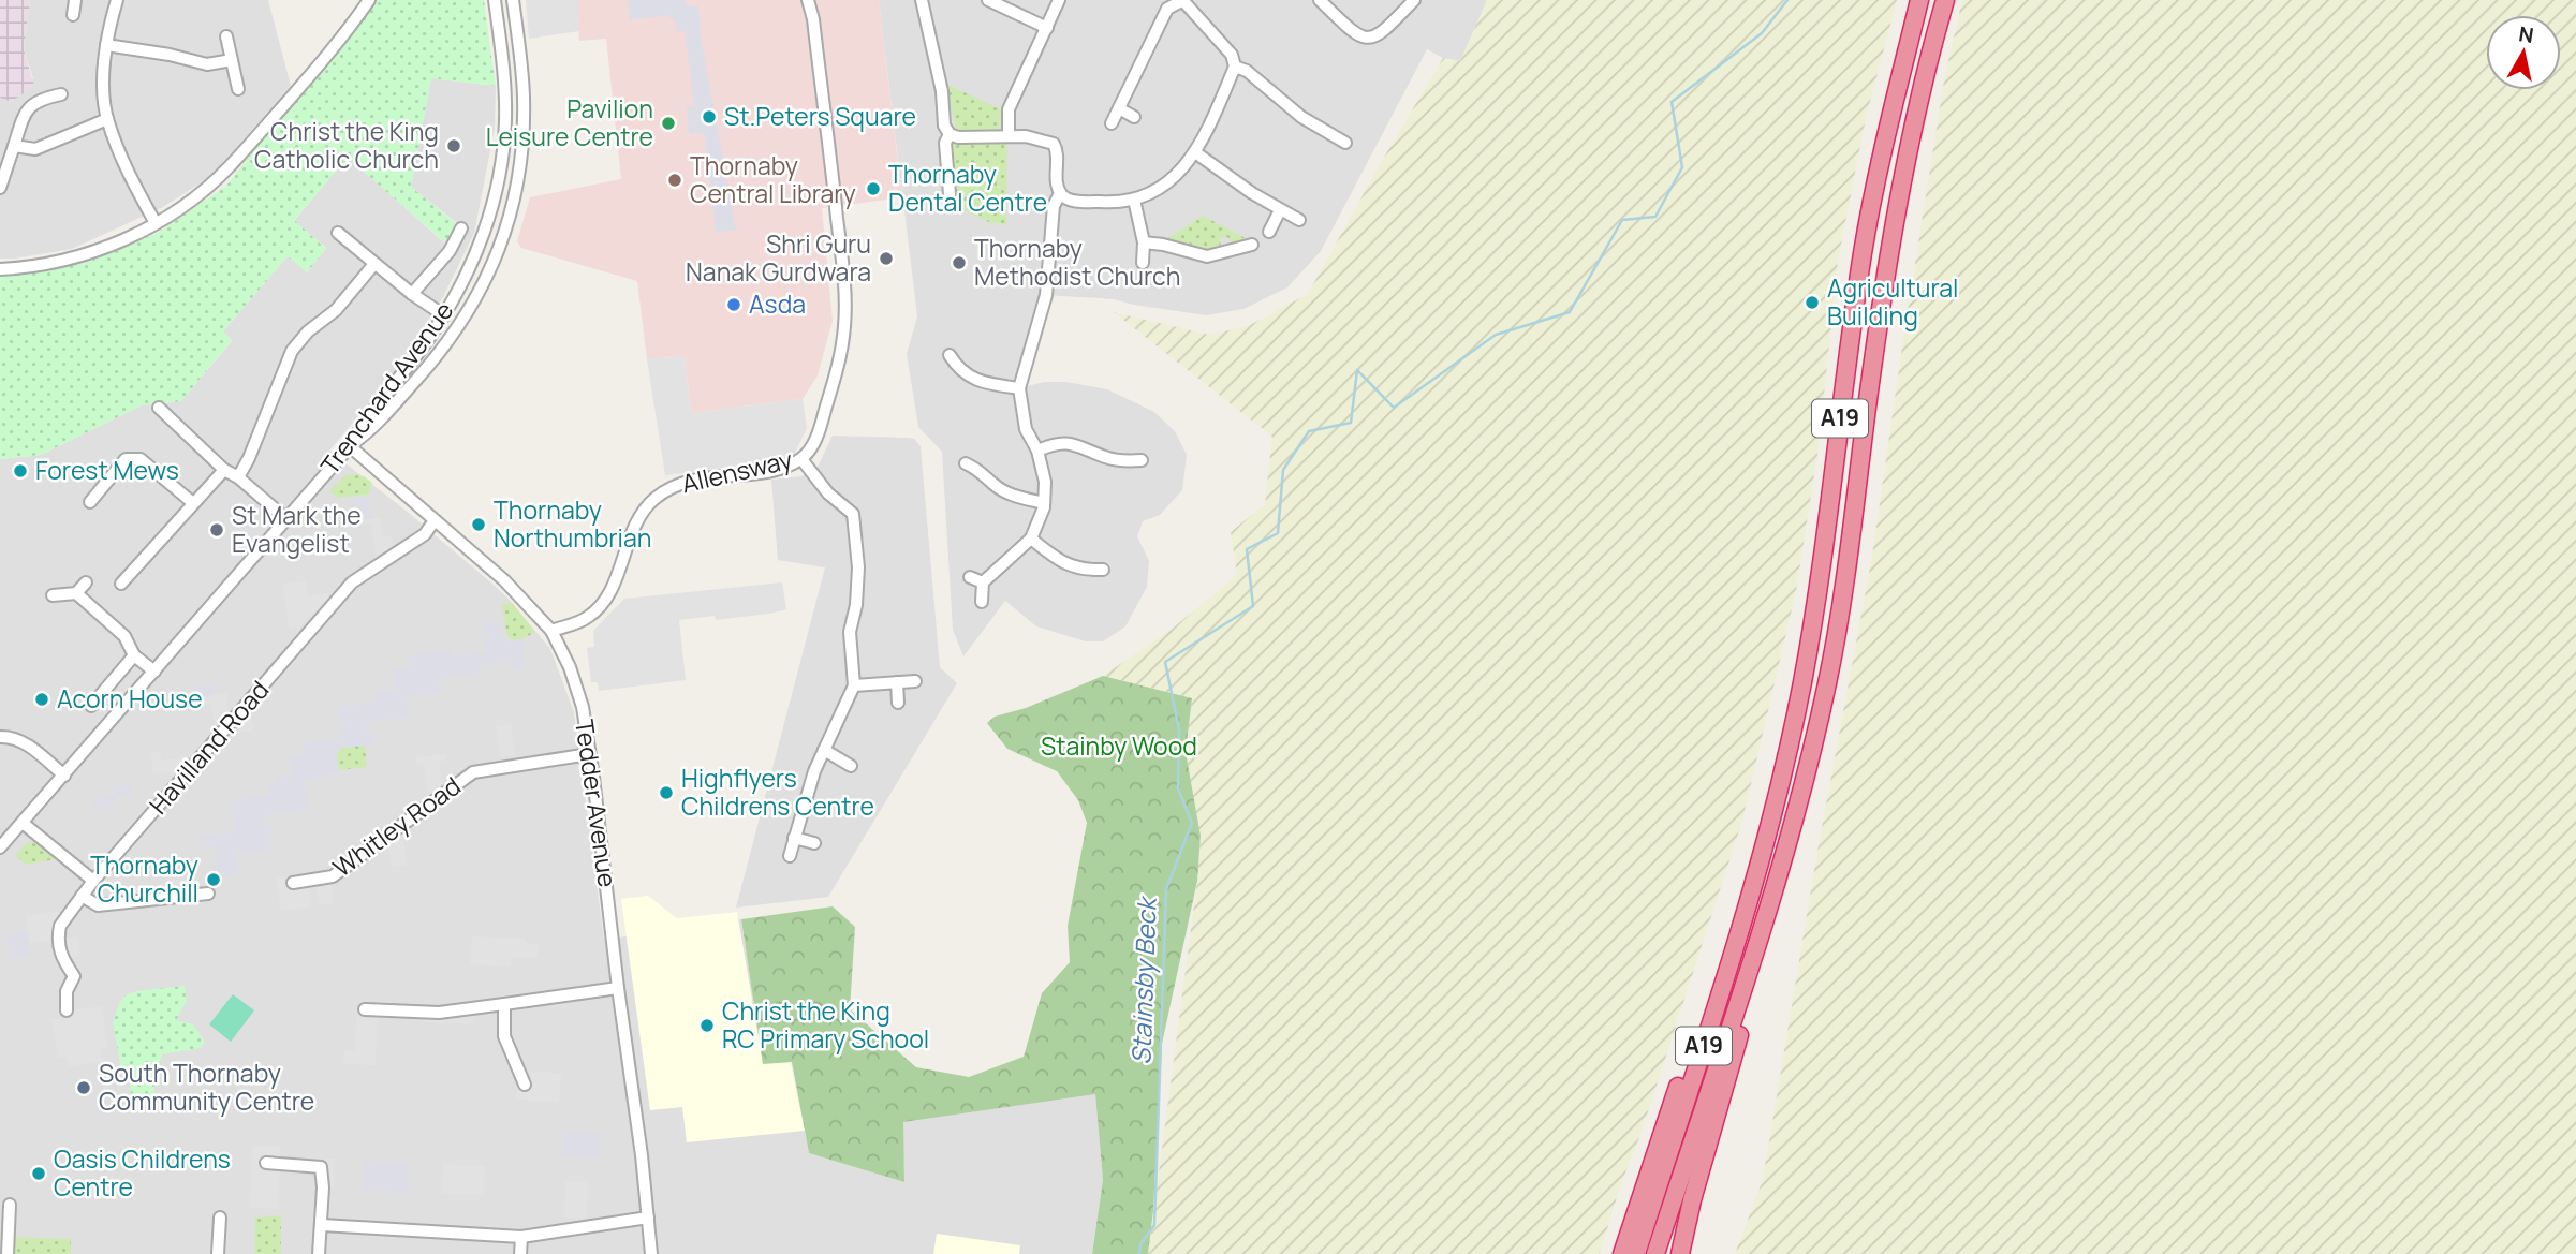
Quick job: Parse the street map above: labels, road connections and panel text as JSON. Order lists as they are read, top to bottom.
{
  "streets": {
    "highway": ["A19"],
    "street": [
      "Trenchard Avenue",
      "Allensway",
      "Havilland Road",
      "Tedder Avenue",
      "Whitley Road"
    ]
  },
  "crossings": [
    ["Trenchard Avenue", "Tedder Avenue"],
    ["Allensway", "Tedder Avenue"],
    ["Havilland Road", "Tedder Avenue"],
    ["Tedder Avenue", "Whitley Road"]
  ],
  "water": ["Stainsby Beck"],
  "parks": ["Stainby Wood"],
  "places": [
    "St.Peters Square",
    "Pavilion Leisure Centre",
    "Christ the King Catholic Church",
    "Thornaby Central Library",
    "Thornaby Dental Centre",
    "Shri Guru Nanak Gurdwara",
    "Thornaby Methodist Church",
    "Agricultural Building",
    "Asda",
    "Forest Mews",
    "Thornaby Northumbrian",
    "St Mark the Evangelist",
    "Acorn House",
    "Highflyers Childrens Centre",
    "Thornaby Churchill",
    "Christ the King RC Primary School",
    "South Thornaby Community Centre",
    "Oasis Childrens Centre"
  ],
  "north": "top"
}
